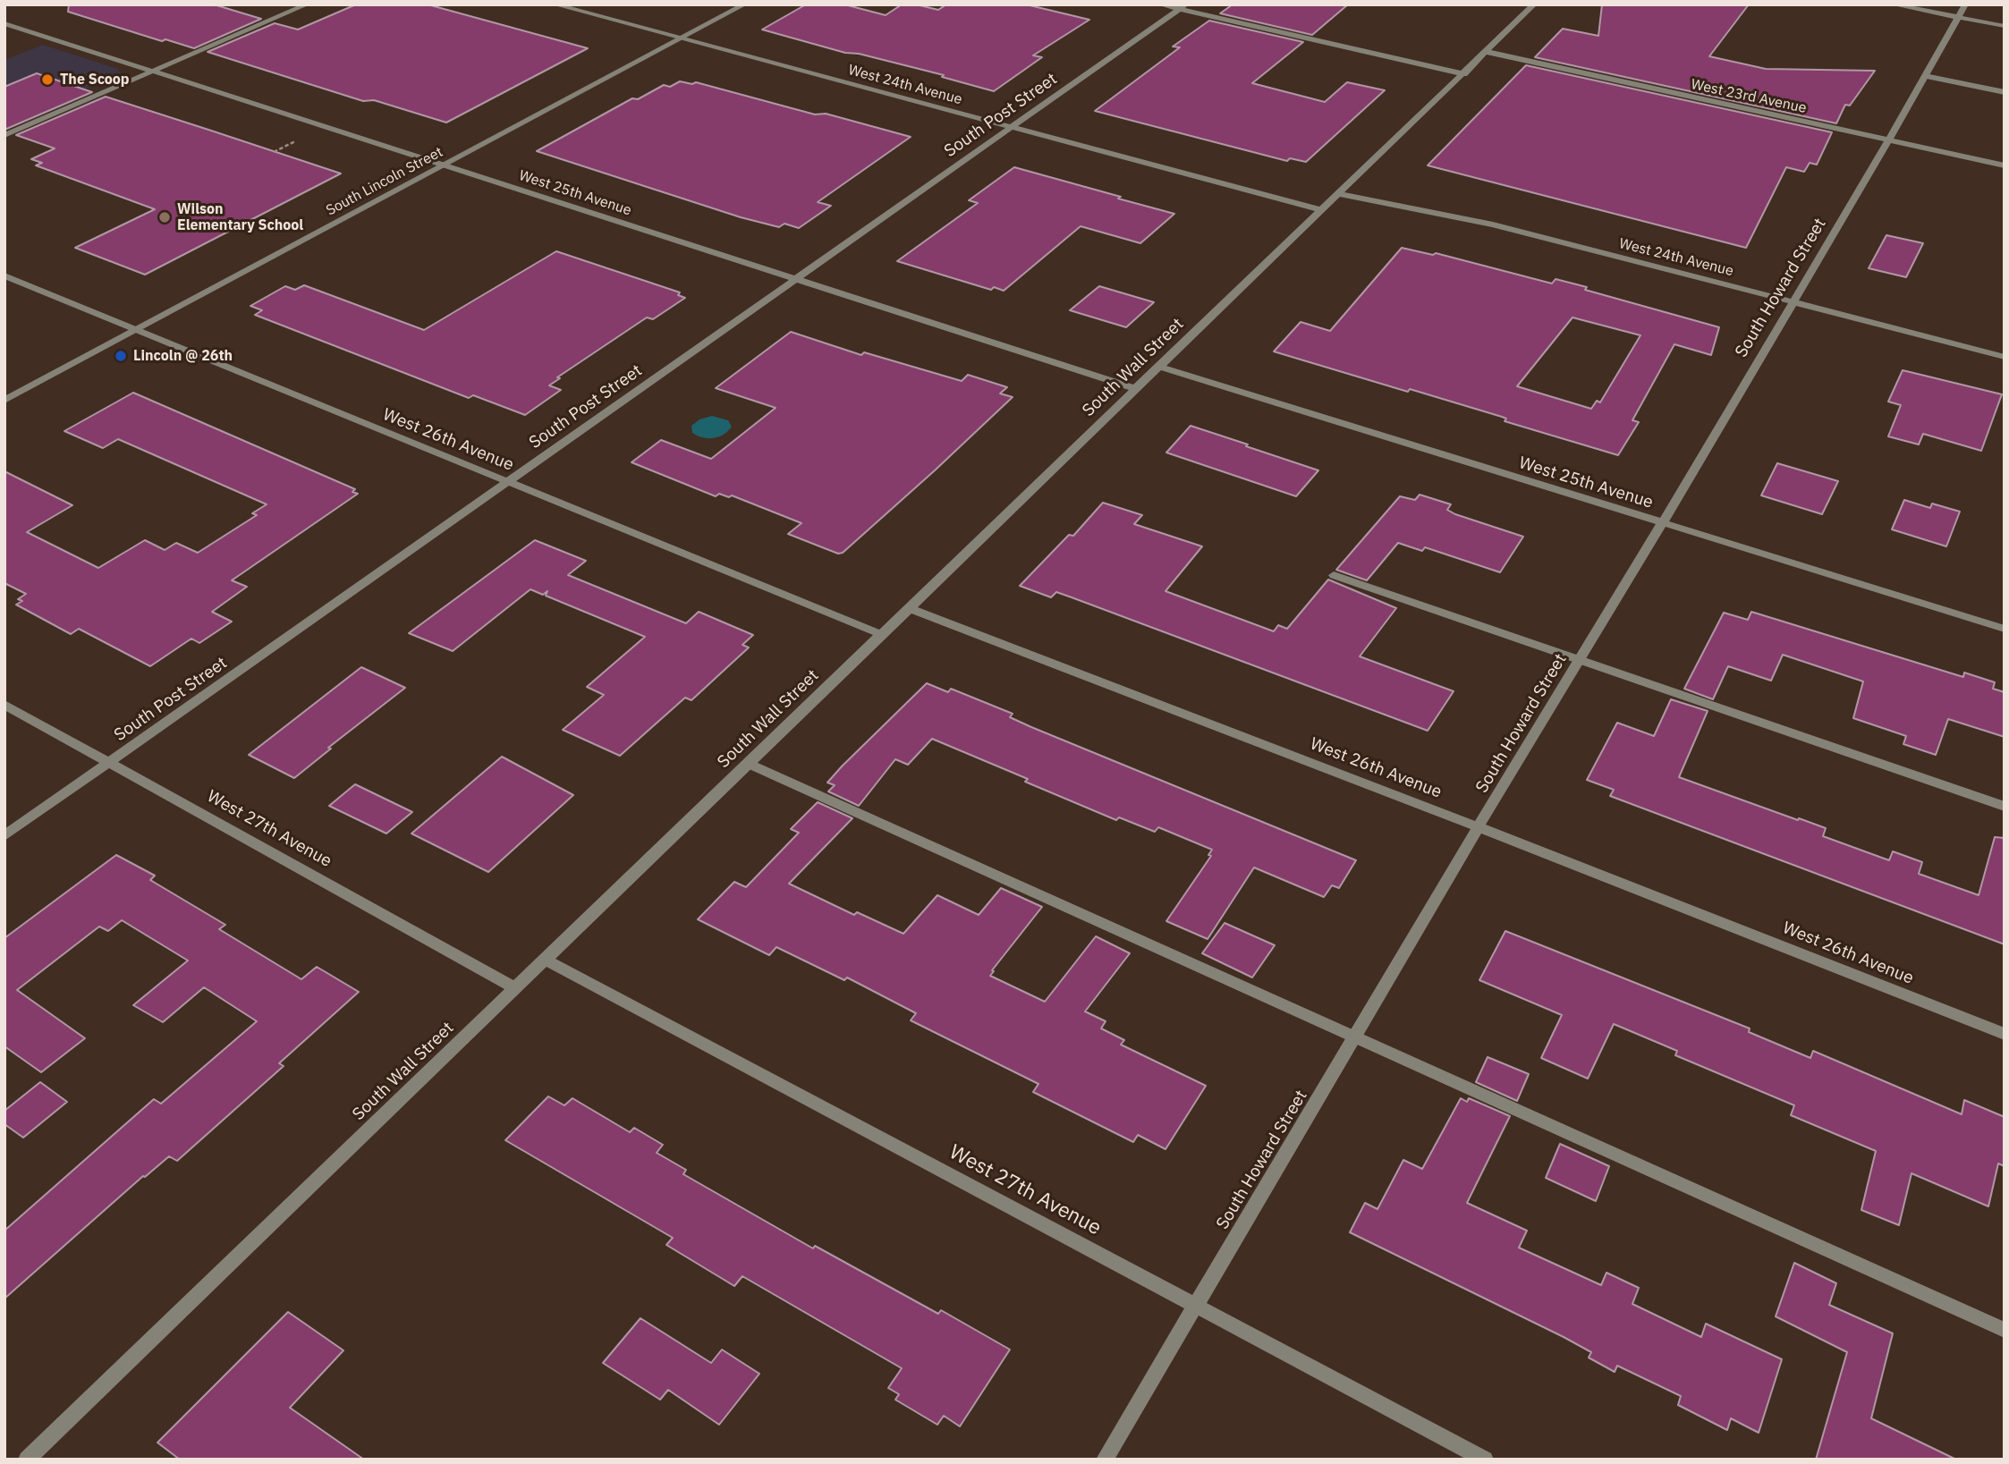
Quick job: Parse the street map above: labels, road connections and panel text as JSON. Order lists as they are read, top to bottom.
{
  "streets": {
    "street": [
      "West 24th Avenue",
      "West 23rd Avenue",
      "South Post Street",
      "South Lincoln Street",
      "West 25th Avenue",
      "South Howard Street",
      "South Wall Street",
      "West 26th Avenue",
      "West 27th Avenue"
    ]
  },
  "crossings": [
    ["West 24th Avenue", "South Post Street"],
    ["West 24th Avenue", "South Lincoln Street"],
    ["West 24th Avenue", "South Howard Street"],
    ["West 24th Avenue", "South Wall Street"],
    ["West 23rd Avenue", "South Howard Street"],
    ["West 23rd Avenue", "South Wall Street"],
    ["South Post Street", "West 25th Avenue"],
    ["South Post Street", "West 26th Avenue"],
    ["South Post Street", "West 27th Avenue"],
    ["South Lincoln Street", "West 25th Avenue"],
    ["South Lincoln Street", "West 26th Avenue"],
    ["West 25th Avenue", "South Howard Street"],
    ["West 25th Avenue", "South Wall Street"],
    ["South Howard Street", "West 26th Avenue"],
    ["South Howard Street", "West 27th Avenue"],
    ["South Wall Street", "West 26th Avenue"],
    ["South Wall Street", "West 27th Avenue"]
  ],
  "places": ["The Scoop", "Wilson Elementary School", "Lincoln @ 26th"]
}
